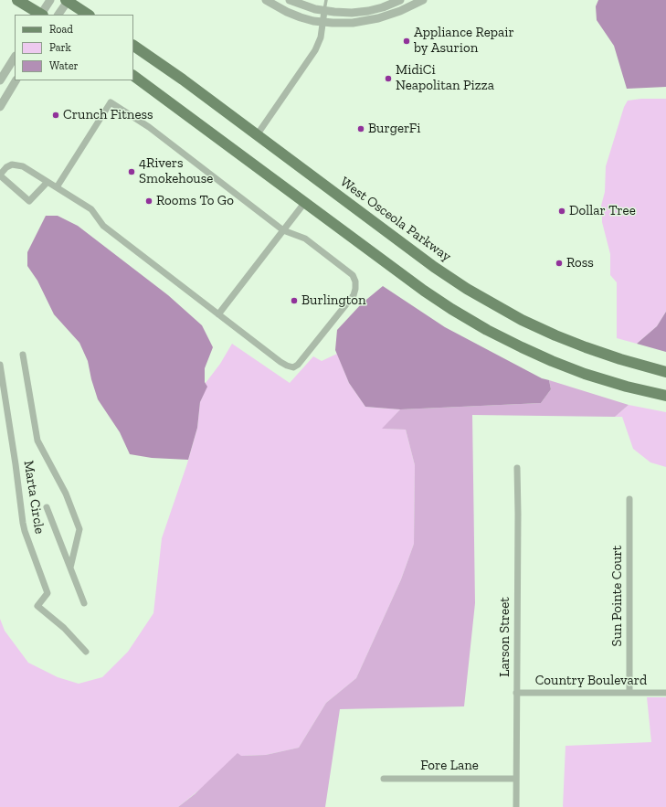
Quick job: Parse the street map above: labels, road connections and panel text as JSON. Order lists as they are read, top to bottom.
{
  "streets": {
    "main road": ["West Osceola Parkway"],
    "street": [
      "Marta Circle",
      "Sun Pointe Court",
      "Larson Street",
      "Country Boulevard",
      "Fore Lane"
    ]
  },
  "crossings": [
    ["Sun Pointe Court", "Country Boulevard"],
    ["Larson Street", "Country Boulevard"],
    ["Larson Street", "Fore Lane"]
  ],
  "places": [
    "Appliance Repair by Asurion",
    "MidiCi Neapolitan Pizza",
    "Crunch Fitness",
    "BurgerFi",
    "4Rivers Smokehouse",
    "Rooms To Go",
    "Dollar Tree",
    "Ross",
    "Burlington"
  ],
  "legend": ["Road", "Park", "Water"]
}
